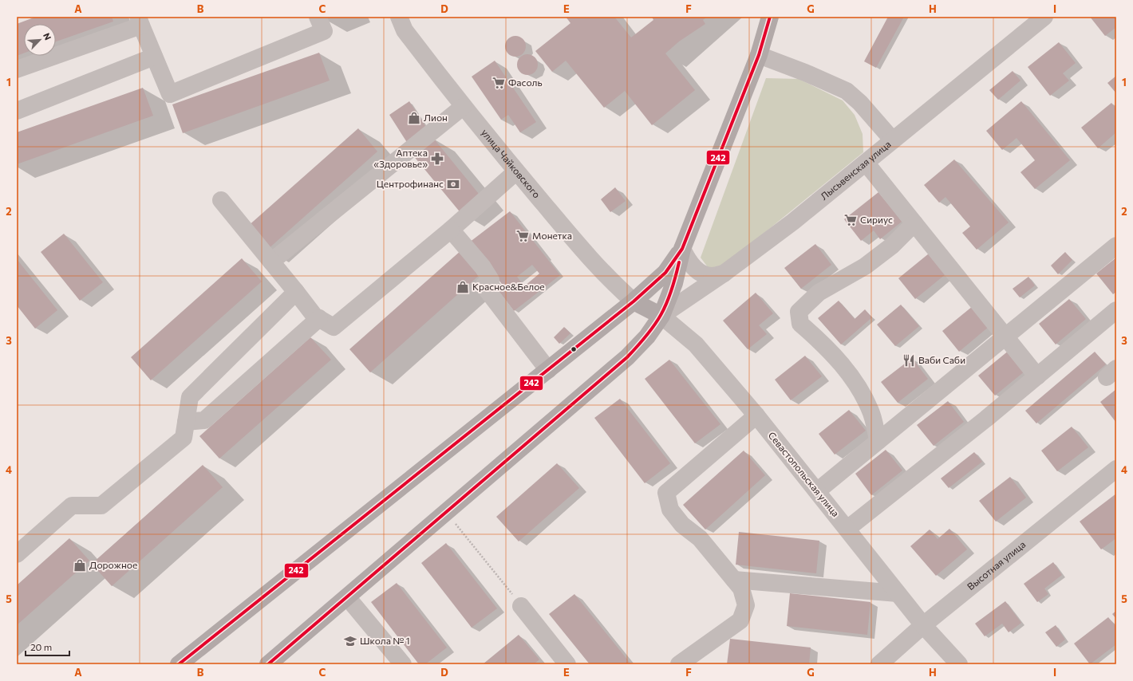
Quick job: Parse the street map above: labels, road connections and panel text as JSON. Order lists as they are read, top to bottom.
{
  "streets": {
    "main road": ["Лысьвенская улица", "Севастопольская улица"],
    "street": ["улица Чайковского", "Высотная улица"]
  },
  "crossings": [
    ["улица Чайковского", "Севастопольская улица"],
    ["Лысьвенская улица", "Севастопольская улица"],
    ["Севастопольская улица", "Высотная улица"]
  ],
  "places": {
    "supermarket": ["Фасоль", "Сириус", "Монетка"],
    "shop": ["Лион", "Красное&Белое", "Дорожное"],
    "pharmacy": ["Аптека «Здоровье»"],
    "bank": ["Центрофинанс"],
    "restaurant": ["Ваби Саби"],
    "school or university": ["Школа № 1"]
  },
  "lines": ["transit line 242"],
  "scale_bar": "20 m",
  "north": "top right",
  "grid": {
    "columns": [
      "A",
      "B",
      "C",
      "D",
      "E",
      "F",
      "G",
      "H",
      "I"
    ],
    "rows": [
      "1",
      "2",
      "3",
      "4",
      "5"
    ]
  }
}
